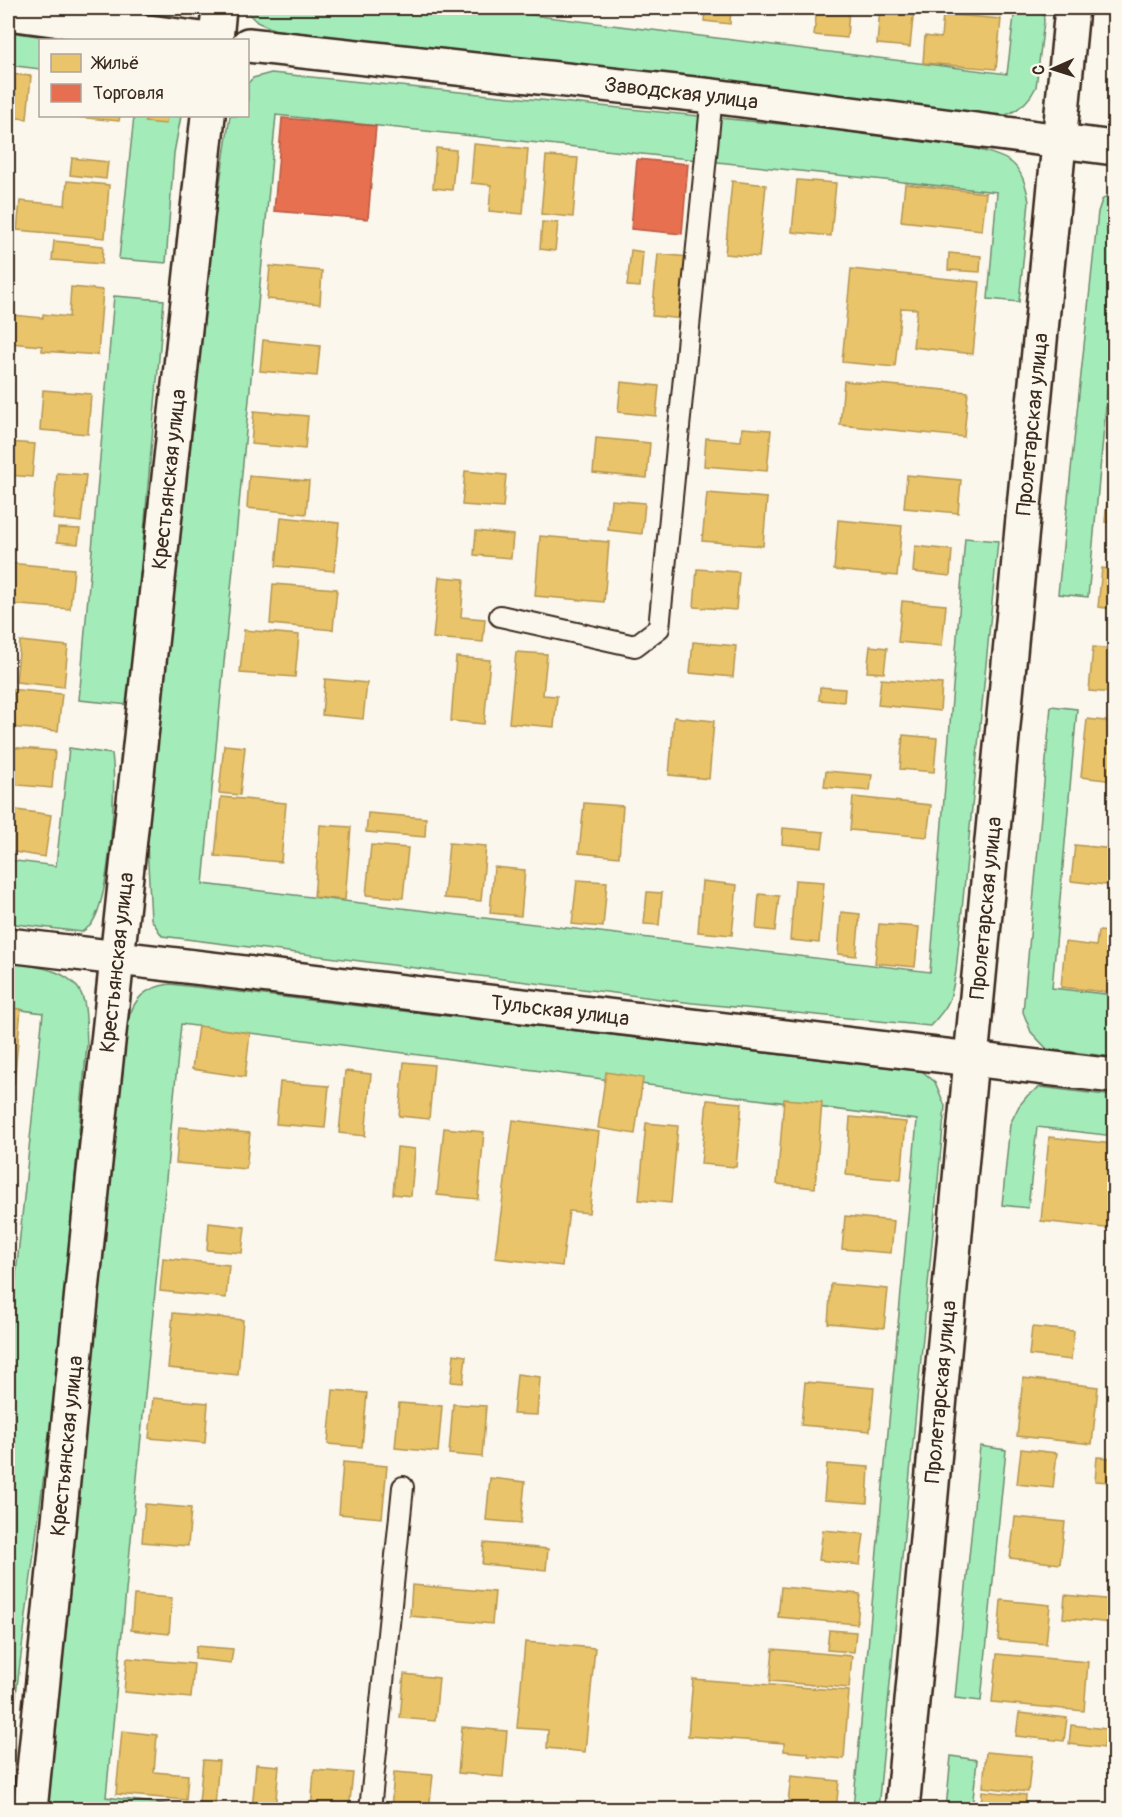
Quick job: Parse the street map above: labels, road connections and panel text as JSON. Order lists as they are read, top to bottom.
{
  "streets": {
    "street": [
      "Заводская улица",
      "Пролетарская улица",
      "Крестьянская улица",
      "Тульская улица"
    ]
  },
  "crossings": [
    ["Заводская улица", "Пролетарская улица"],
    ["Пролетарская улица", "Тульская улица"],
    ["Крестьянская улица", "Тульская улица"]
  ],
  "legend": ["Жильё", "Торговля"],
  "north": "left"
}
